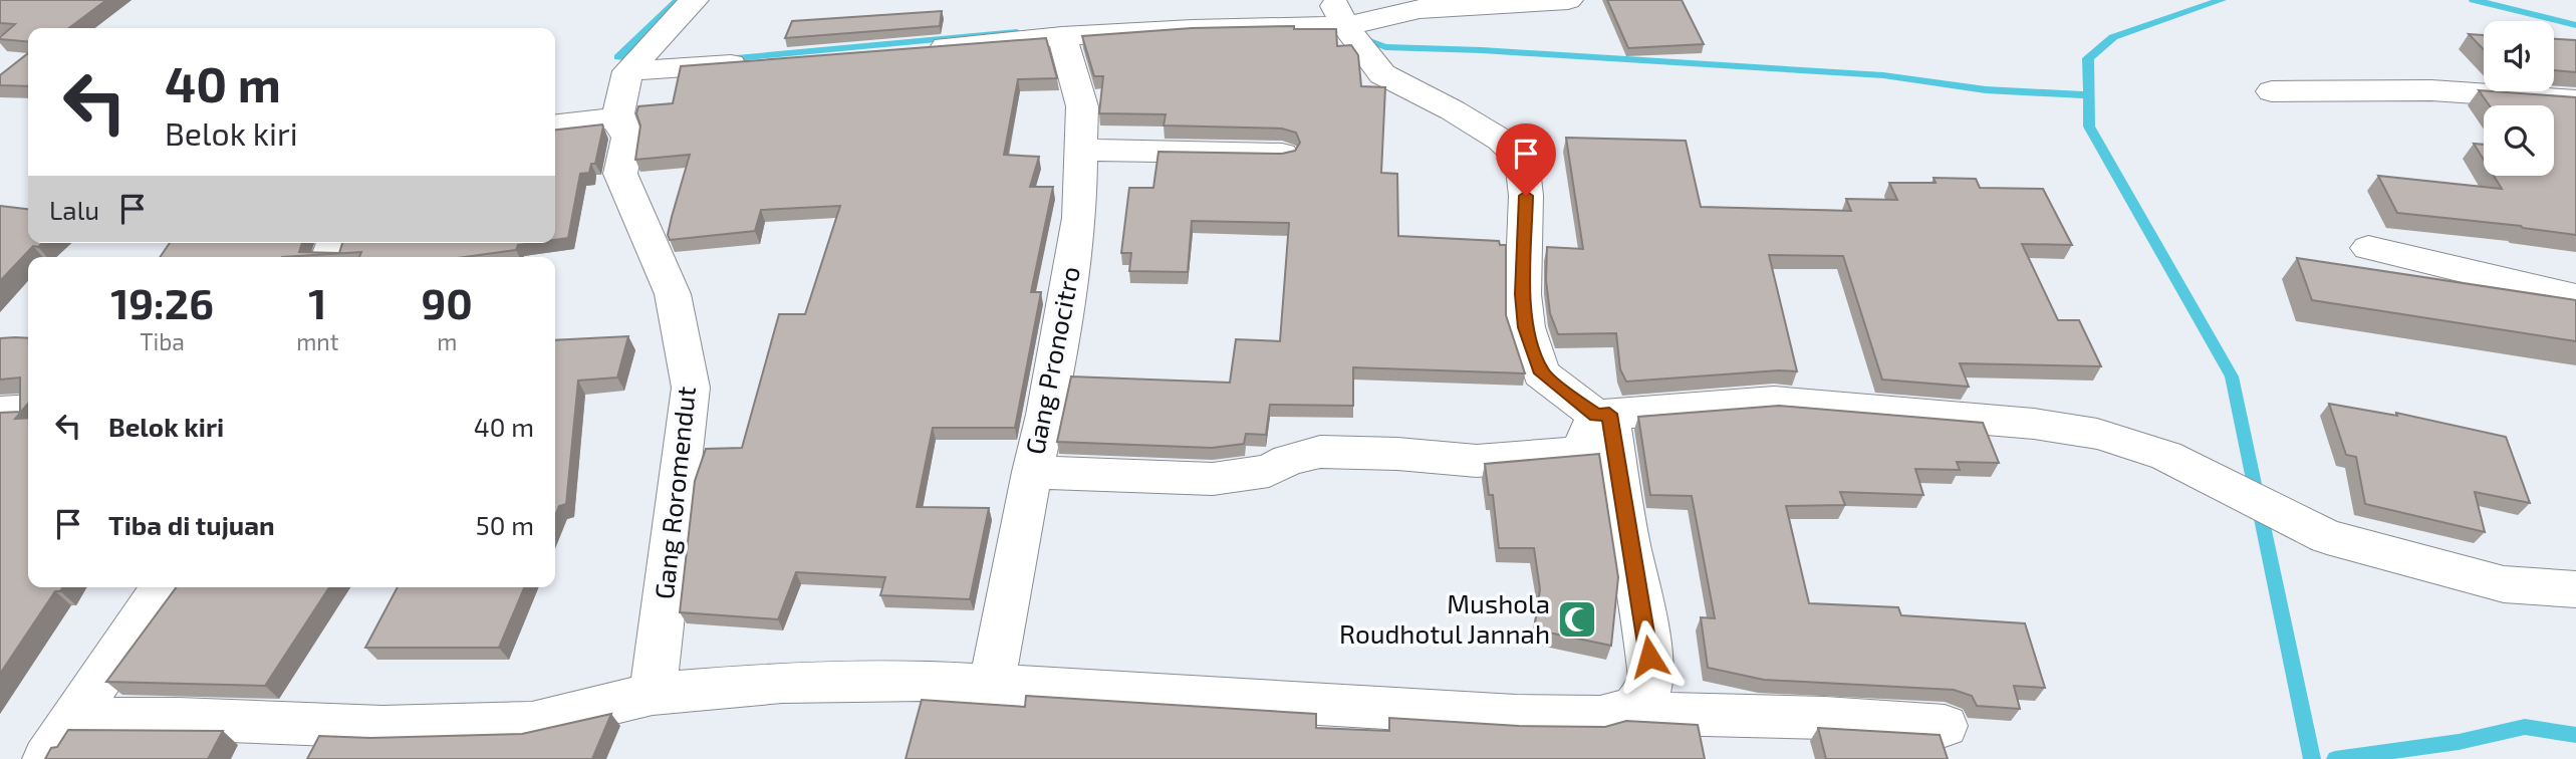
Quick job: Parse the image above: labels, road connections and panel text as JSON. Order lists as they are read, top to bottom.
{
  "streets": {
    "street": ["Gang Pronocitro", "Gang Roromendut"]
  },
  "places": {
    "mosque": ["Mushola Roudhotul Jannah"]
  },
  "page": {
    "turn": ["40 m", "Belok kiri"],
    "then": "Lalu",
    "eta": [
      "19:26",
      "Tiba",
      "1",
      "mnt",
      "90",
      "m"
    ],
    "list": [
      {
        "name": "Belok kiri",
        "value": "40 m"
      },
      {
        "name": "Tiba di tujuan",
        "value": "50 m"
      }
    ]
  }
}
